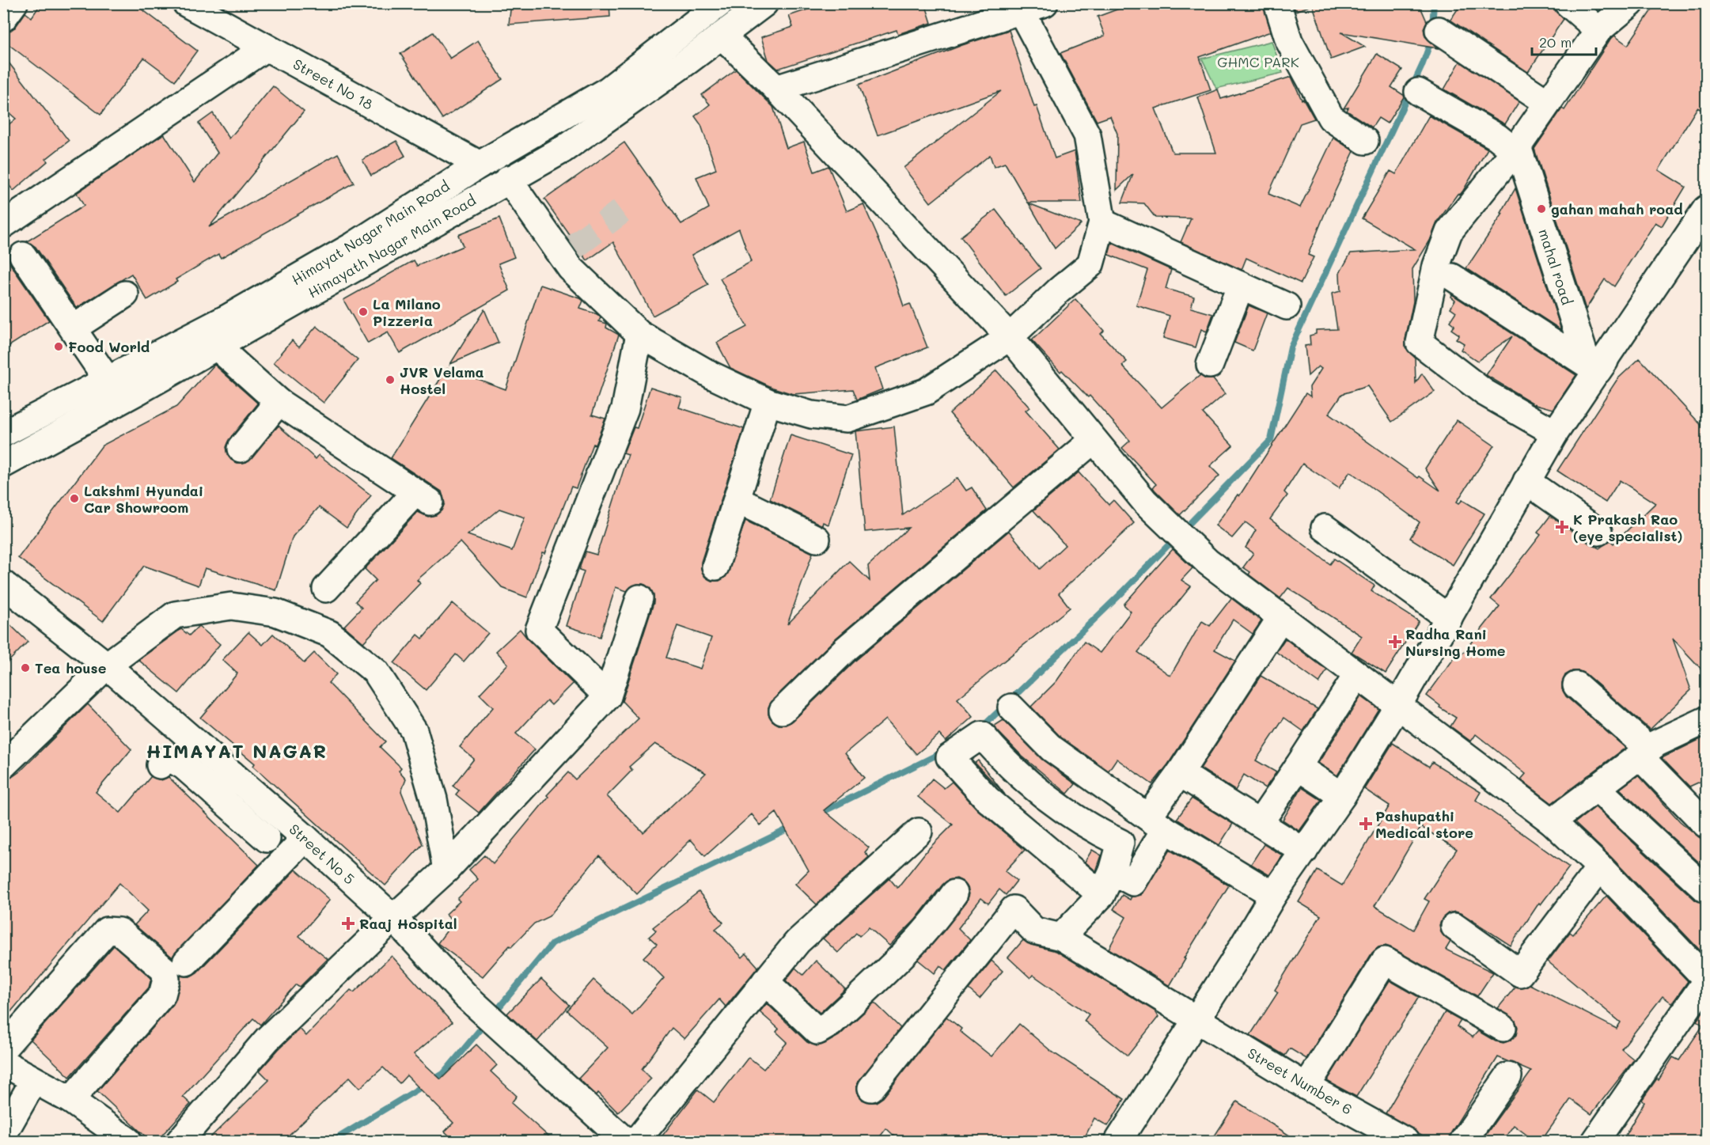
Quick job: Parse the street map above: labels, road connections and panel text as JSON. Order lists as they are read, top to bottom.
{
  "streets": {
    "street": [
      "Street No 18",
      "Himayat Nagar Main Road",
      "Himayath Nagar Main Road",
      "mahal road",
      "Street No 5",
      "Street Number 6"
    ]
  },
  "crossings": [
    ["Street No 18", "Himayat Nagar Main Road"]
  ],
  "districts": ["HIMAYAT NAGAR"],
  "parks": ["GHMC PARK"],
  "places": {
    "other": [
      "gahan mahah road",
      "La Milano Pizzeria",
      "Food World",
      "JVR Velama Hostel",
      "Lakshmi Hyundai Car Showroom",
      "Tea house"
    ],
    "health": [
      "K Prakash Rao (eye specialist)",
      "Radha Rani Nursing Home",
      "Pashupathi Medical store",
      "Raaj Hospital"
    ]
  },
  "scale_bar": "20 m"
}
